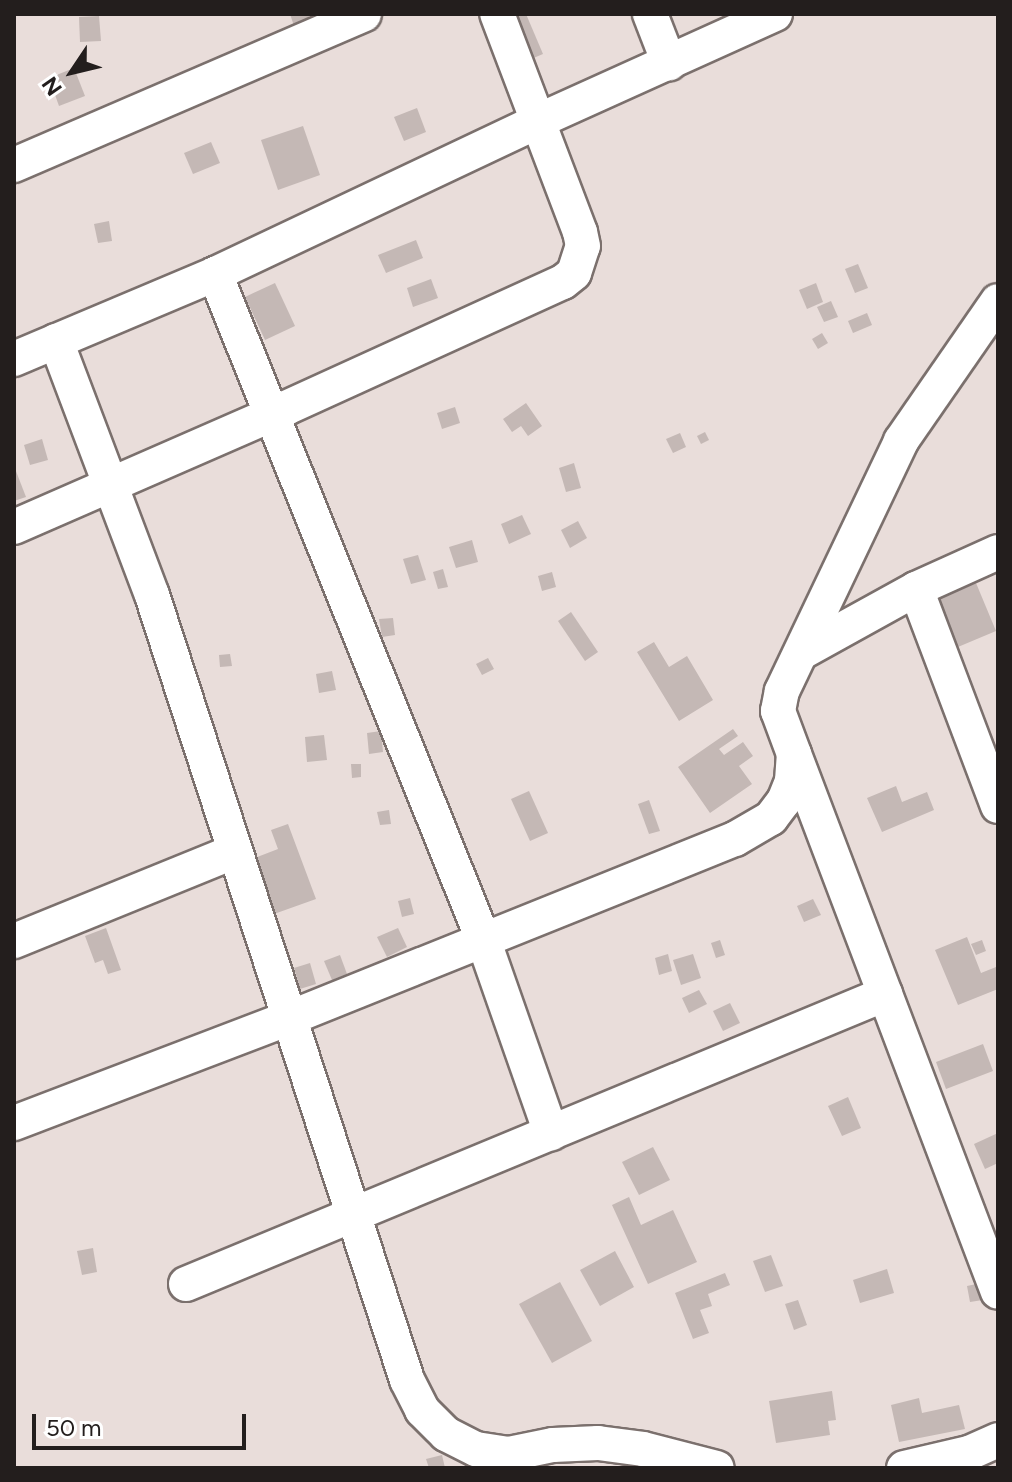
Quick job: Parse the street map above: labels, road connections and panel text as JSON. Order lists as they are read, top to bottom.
{
  "scale_bar": "50 m",
  "north": "bottom left"
}
